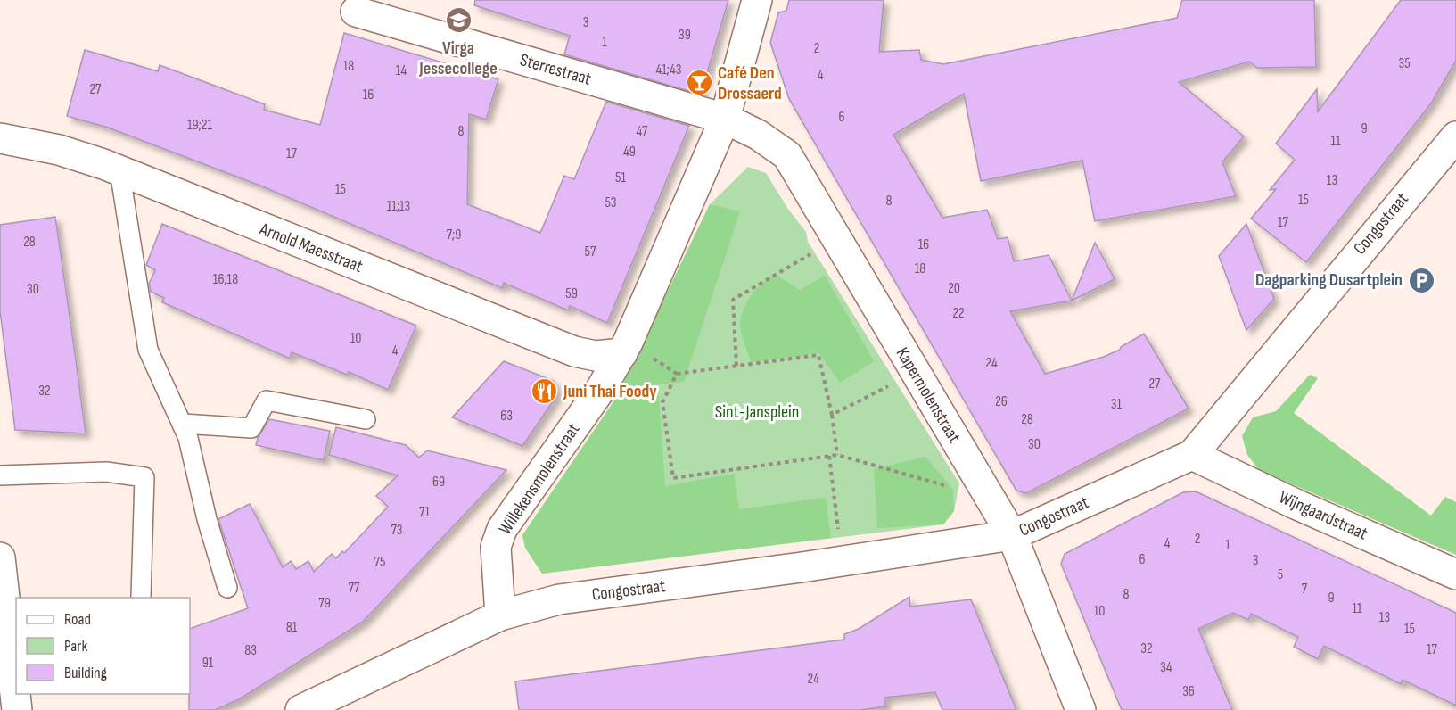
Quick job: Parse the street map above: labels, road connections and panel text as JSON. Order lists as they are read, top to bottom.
{
  "streets": {
    "street": [
      "Sterrestraat",
      "Congostraat",
      "Arnold Maesstraat",
      "Kapermolenstraat",
      "Willekensmolenstraat",
      "Wijngaardstraat"
    ]
  },
  "crossings": [
    ["Sterrestraat", "Kapermolenstraat"],
    ["Sterrestraat", "Willekensmolenstraat"],
    ["Congostraat", "Kapermolenstraat"],
    ["Congostraat", "Willekensmolenstraat"],
    ["Congostraat", "Wijngaardstraat"],
    ["Arnold Maesstraat", "Willekensmolenstraat"],
    ["Kapermolenstraat", "Willekensmolenstraat"]
  ],
  "parks": ["Sint-Jansplein"],
  "places": {
    "school or university": ["Virga Jessecollege"],
    "bar": ["Café Den Drossaerd"],
    "parking": ["Dagparking Dusartplein"],
    "restaurant": ["Juni Thai Foody"]
  },
  "house_numbers": [
    "3",
    "39",
    "1",
    "2",
    "35",
    "18",
    "41;43",
    "14",
    "4",
    "27",
    "16",
    "6",
    "19;21",
    "9",
    "8",
    "47",
    "11",
    "49",
    "17",
    "51",
    "13",
    "15",
    "15",
    "8",
    "53",
    "11;13",
    "17",
    "7;9",
    "28",
    "16",
    "57",
    "18",
    "16;18",
    "20",
    "30",
    "59",
    "22",
    "10",
    "4",
    "24",
    "27",
    "32",
    "26",
    "31",
    "63",
    "28",
    "30",
    "69",
    "71",
    "73",
    "2",
    "4",
    "1",
    "6",
    "3",
    "75",
    "5",
    "77",
    "7",
    "8",
    "9",
    "79",
    "11",
    "10",
    "13",
    "81",
    "15",
    "32",
    "17",
    "83",
    "91",
    "34",
    "24",
    "36"
  ],
  "legend": ["Road", "Park", "Building"]
}
